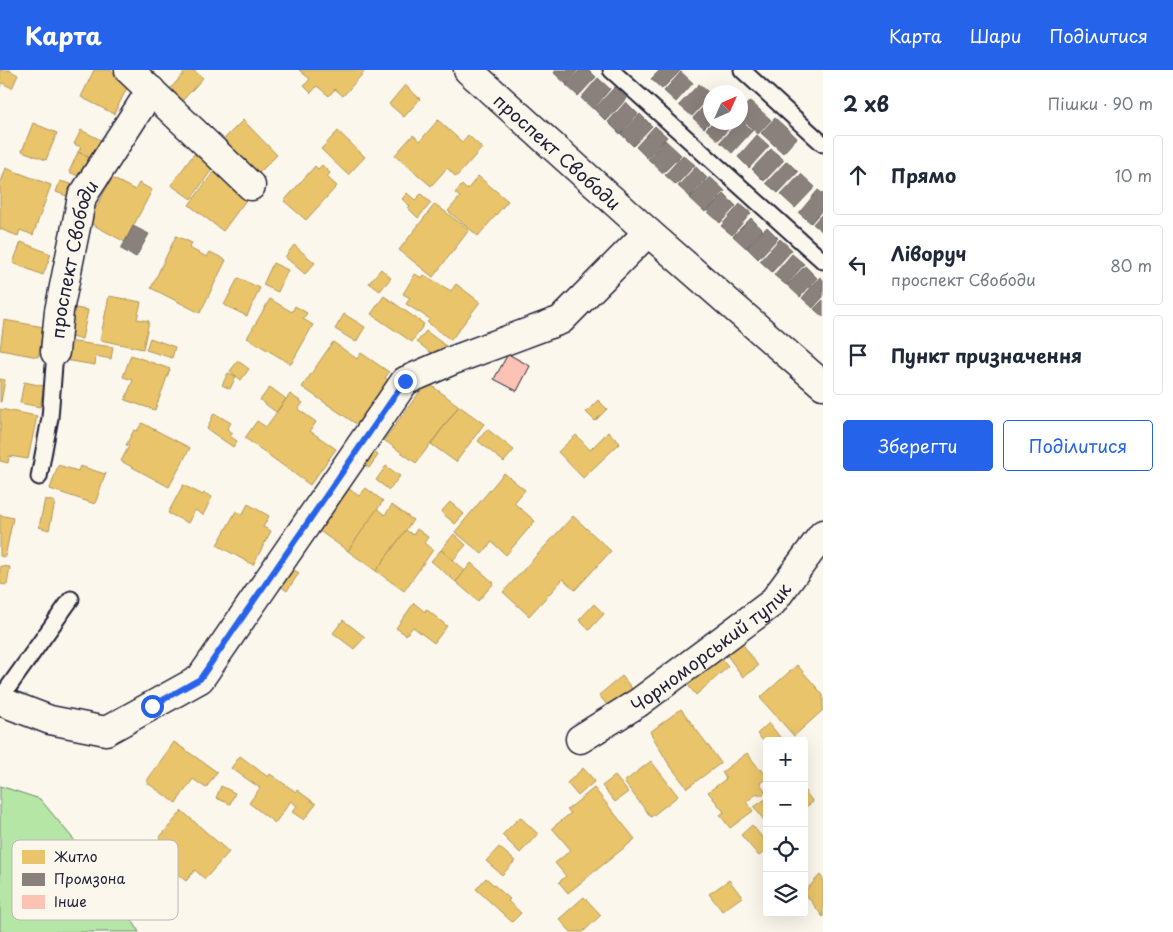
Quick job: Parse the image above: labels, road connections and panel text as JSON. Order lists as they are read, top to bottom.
{
  "streets": {
    "street": ["проспект Свободи", "Чорноморський тупик"]
  },
  "legend": ["Житло", "Промзона", "Інше"],
  "north": "top right",
  "page": {
    "header": "Карта",
    "nav": ["Карта", "Шари", "Поділитися"],
    "heading": ["2 хв", "Пішки · 90 m"],
    "list": [
      ["Прямо", "10 m"],
      ["Ліворуч", "проспект Свободи", "80 m"],
      "Пункт призначення"
    ],
    "buttons": ["Зберегти", "Поділитися"],
    "map_buttons": ["+", "−"]
  }
}
